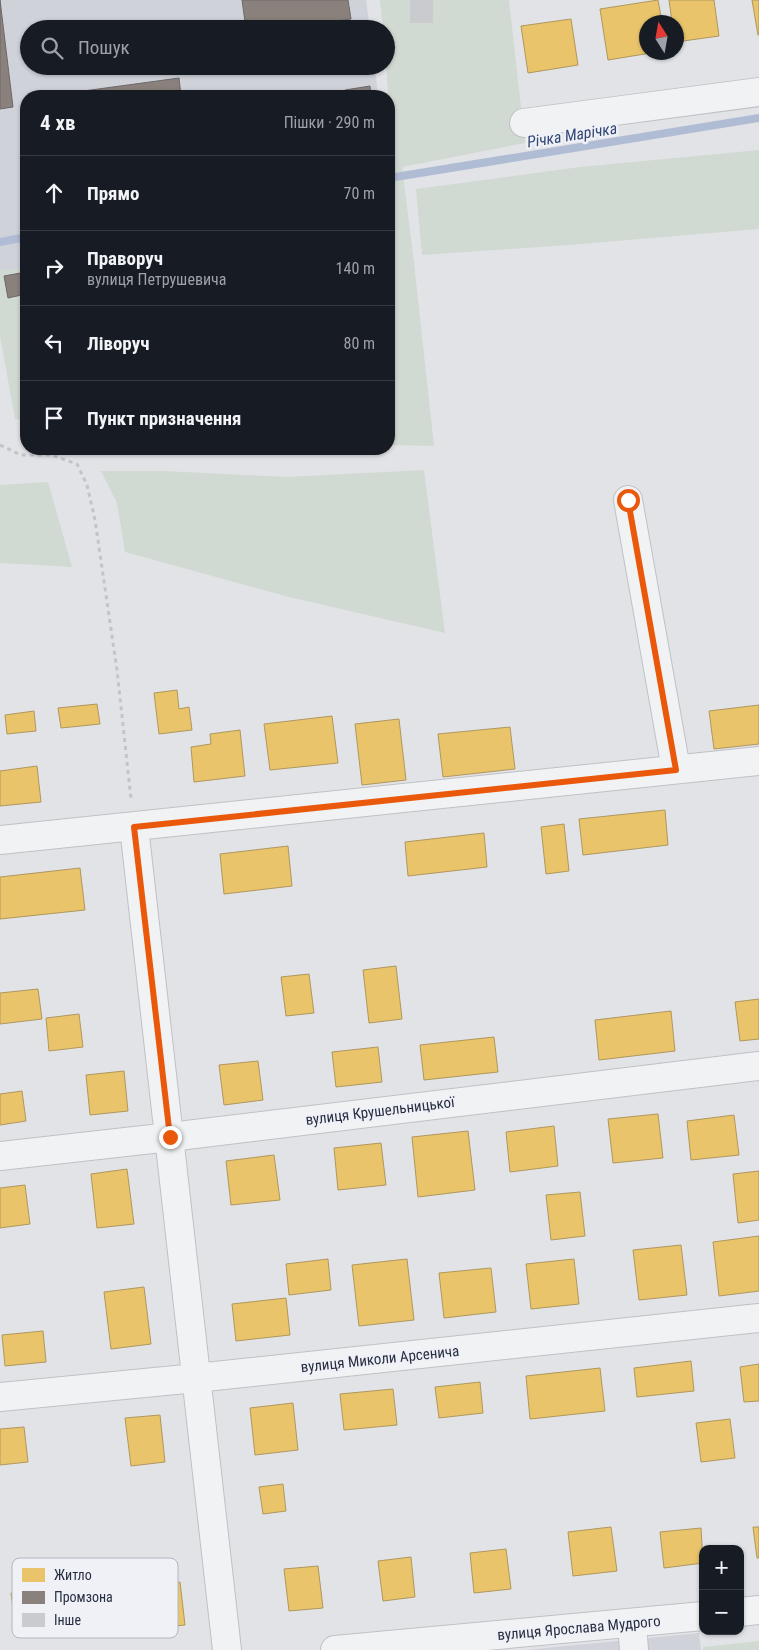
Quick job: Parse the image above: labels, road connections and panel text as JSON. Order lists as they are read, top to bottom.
{
  "streets": {
    "street": ["вулиця Крушельницької", "вулиця Миколи Арсенича", "вулиця Ярослава Мудрого"]
  },
  "water": ["Річка Марічка"],
  "legend": ["Житло", "Промзона", "Інше"],
  "north": "top",
  "page": {
    "search": "Пошук",
    "heading": ["4 хв", "Пішки · 290 m"],
    "list": [
      ["Прямо", "70 m"],
      ["Праворуч", "вулиця Петрушевича", "140 m"],
      ["Ліворуч", "80 m"],
      "Пункт призначення"
    ],
    "map_buttons": ["+", "−"]
  }
}
